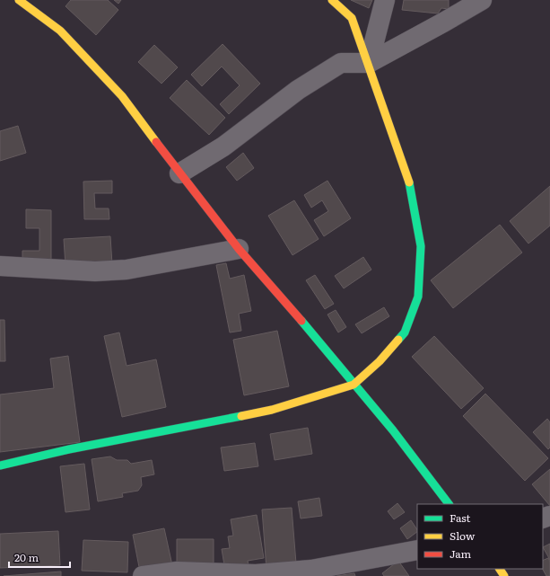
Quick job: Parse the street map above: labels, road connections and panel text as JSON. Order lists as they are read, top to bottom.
{
  "legend": ["Fast", "Slow", "Jam"],
  "scale_bar": "20 m"
}
